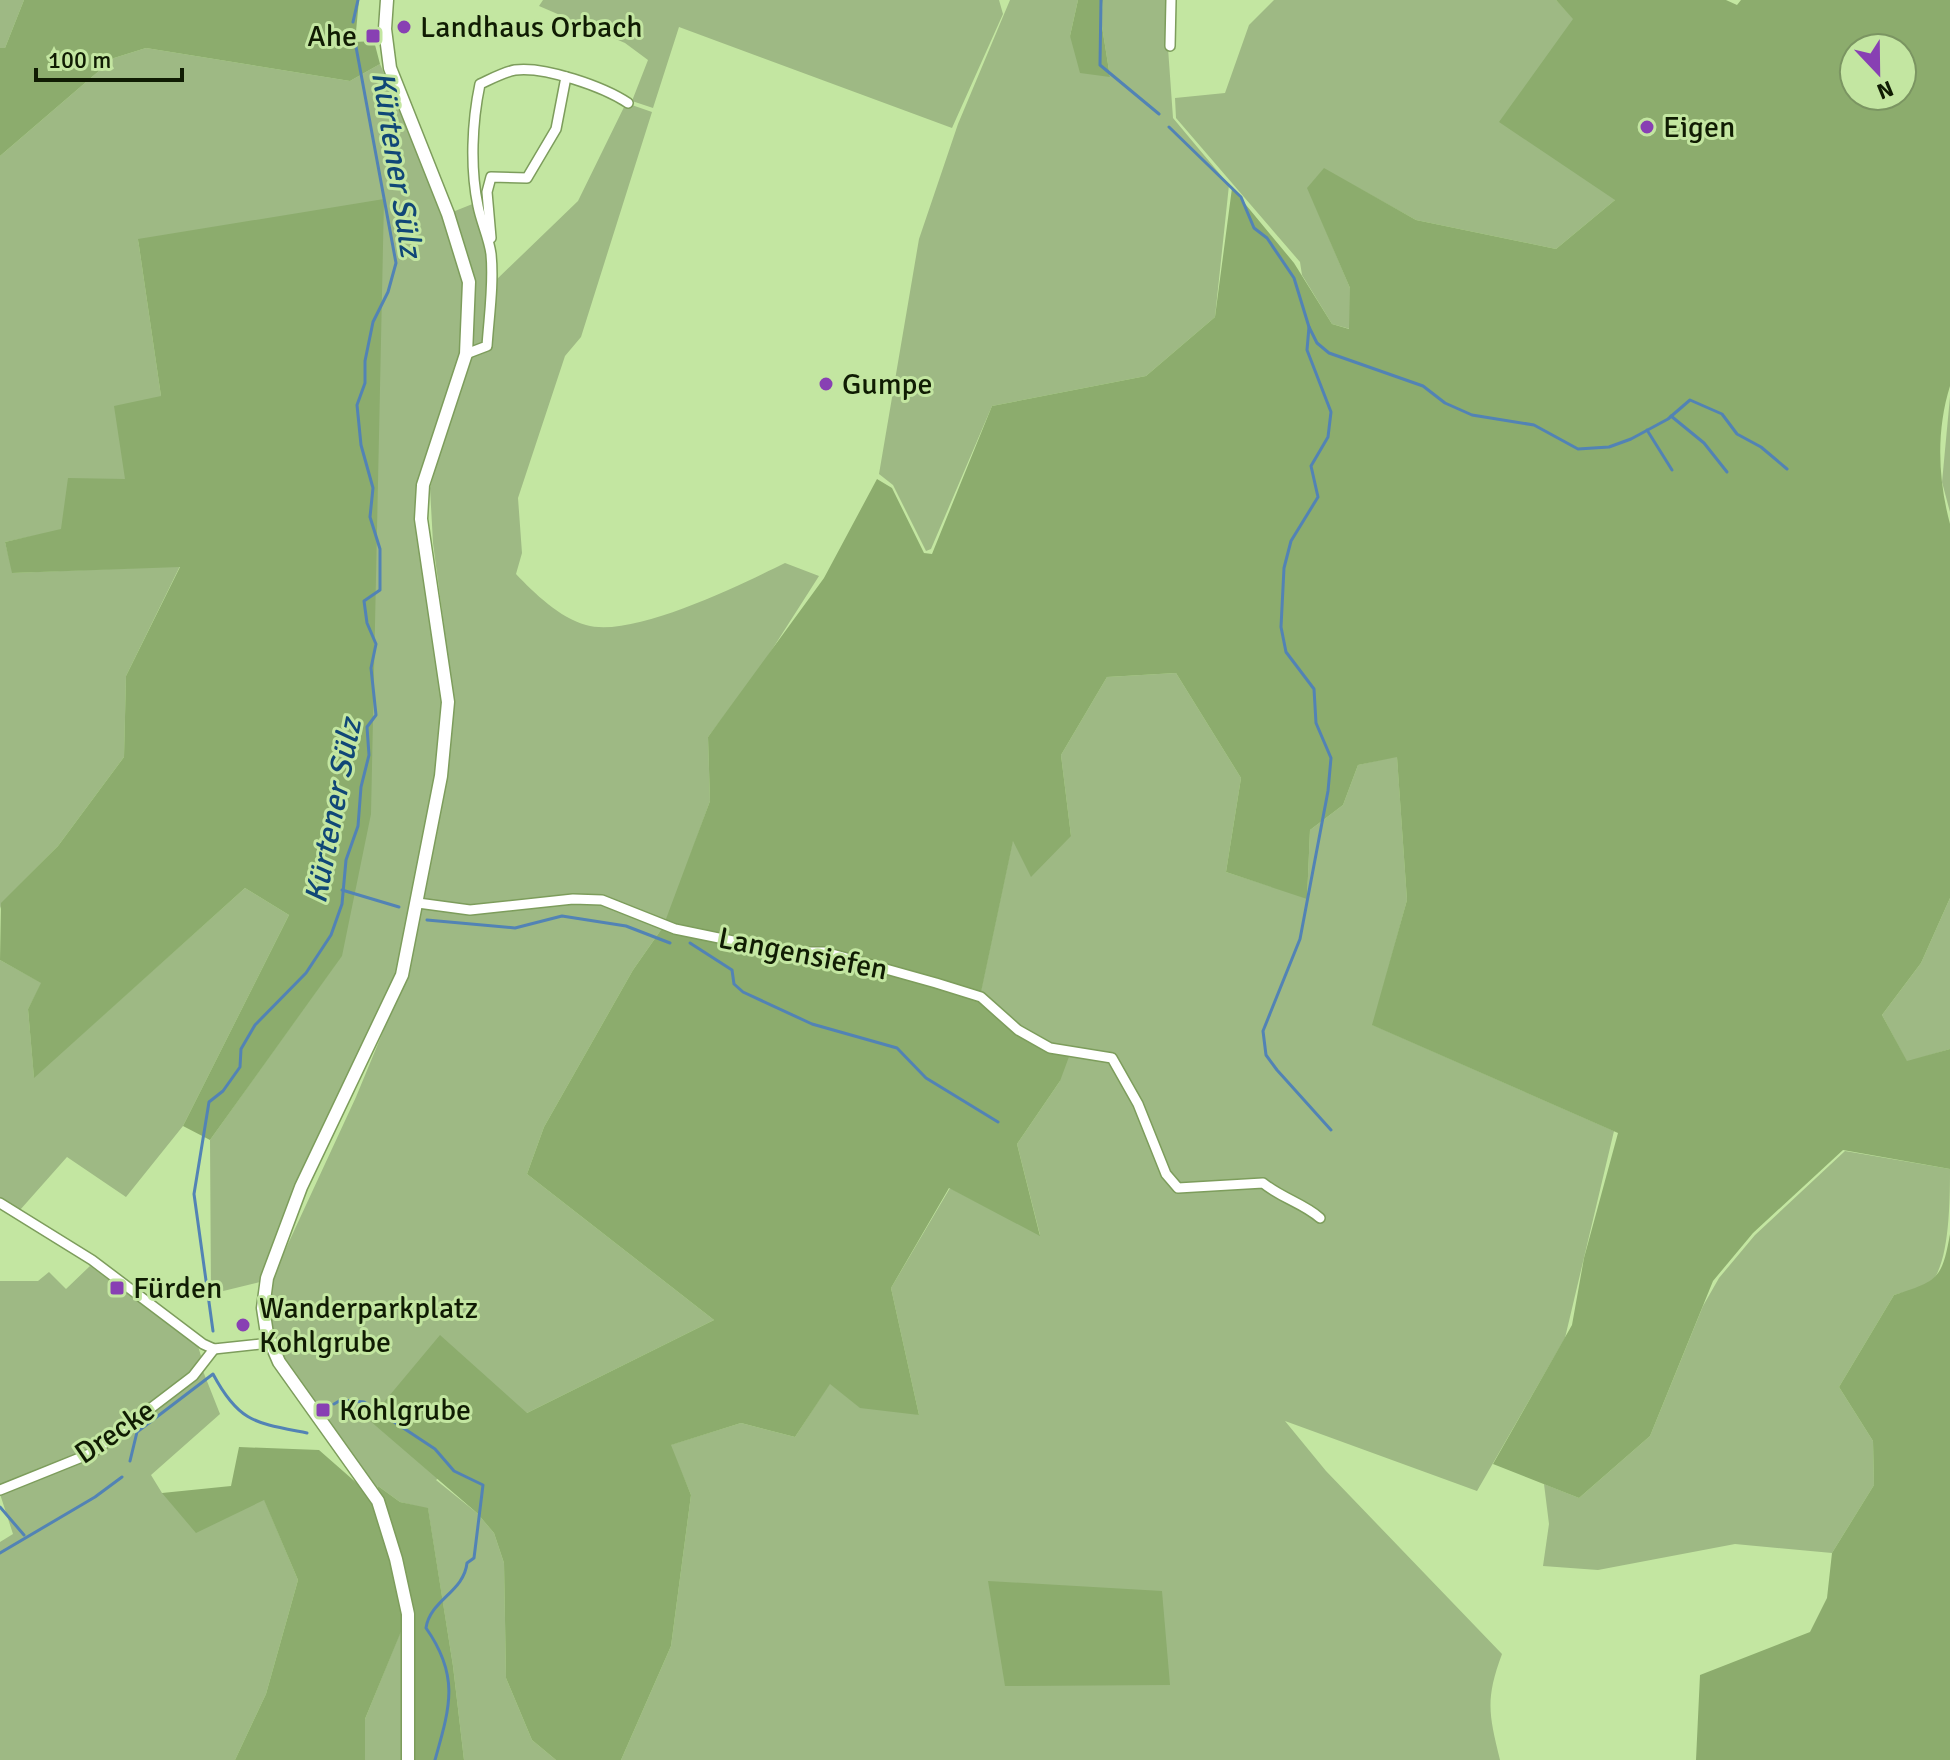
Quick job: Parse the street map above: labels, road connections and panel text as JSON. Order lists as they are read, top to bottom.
{
  "streets": {
    "street": ["Langensiefen", "Drecke"]
  },
  "water": ["Kürtener Sülz"],
  "places": {
    "other": [
      "Landhaus Orbach",
      "Eigen",
      "Gumpe",
      "Wanderparkplatz Kohlgrube"
    ],
    "transit": ["Ahe", "Fürden", "Kohlgrube"]
  },
  "scale_bar": "100 m",
  "north": "bottom"
}
